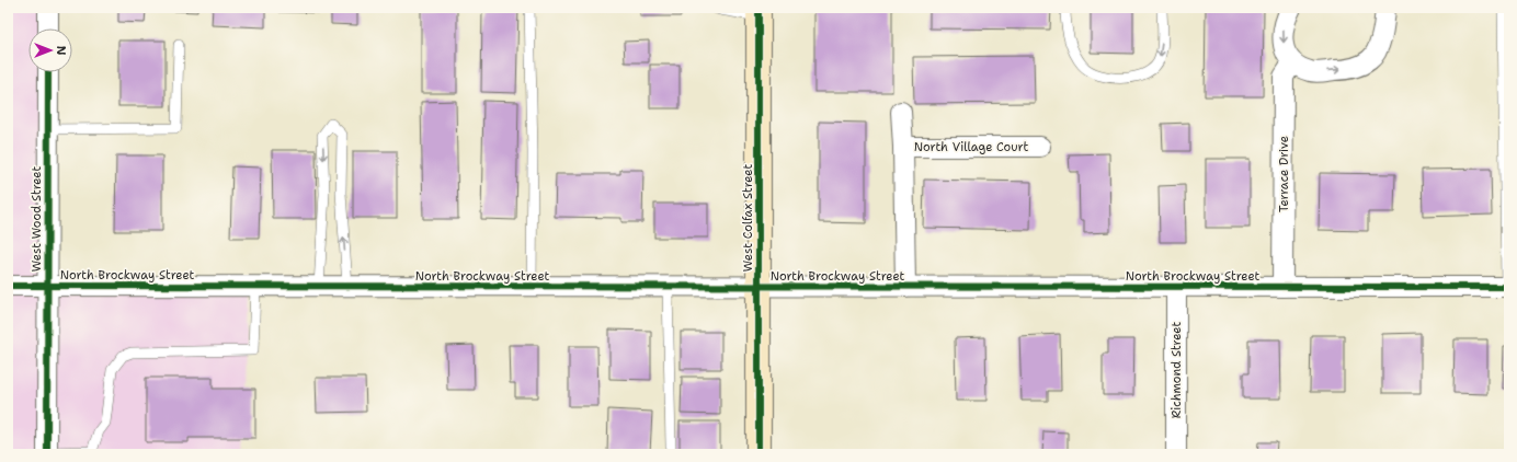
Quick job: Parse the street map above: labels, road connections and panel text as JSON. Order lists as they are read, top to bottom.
{
  "streets": {
    "street": [
      "North Village Court",
      "Terrace Drive",
      "West Colfax Street",
      "West Wood Street",
      "North Brockway Street",
      "Richmond Street"
    ]
  },
  "crossings": [
    ["North Village Court", "North Brockway Street"],
    ["Terrace Drive", "North Brockway Street"],
    ["West Colfax Street", "North Brockway Street"],
    ["West Wood Street", "North Brockway Street"],
    ["North Brockway Street", "Richmond Street"]
  ],
  "north": "right"
}
